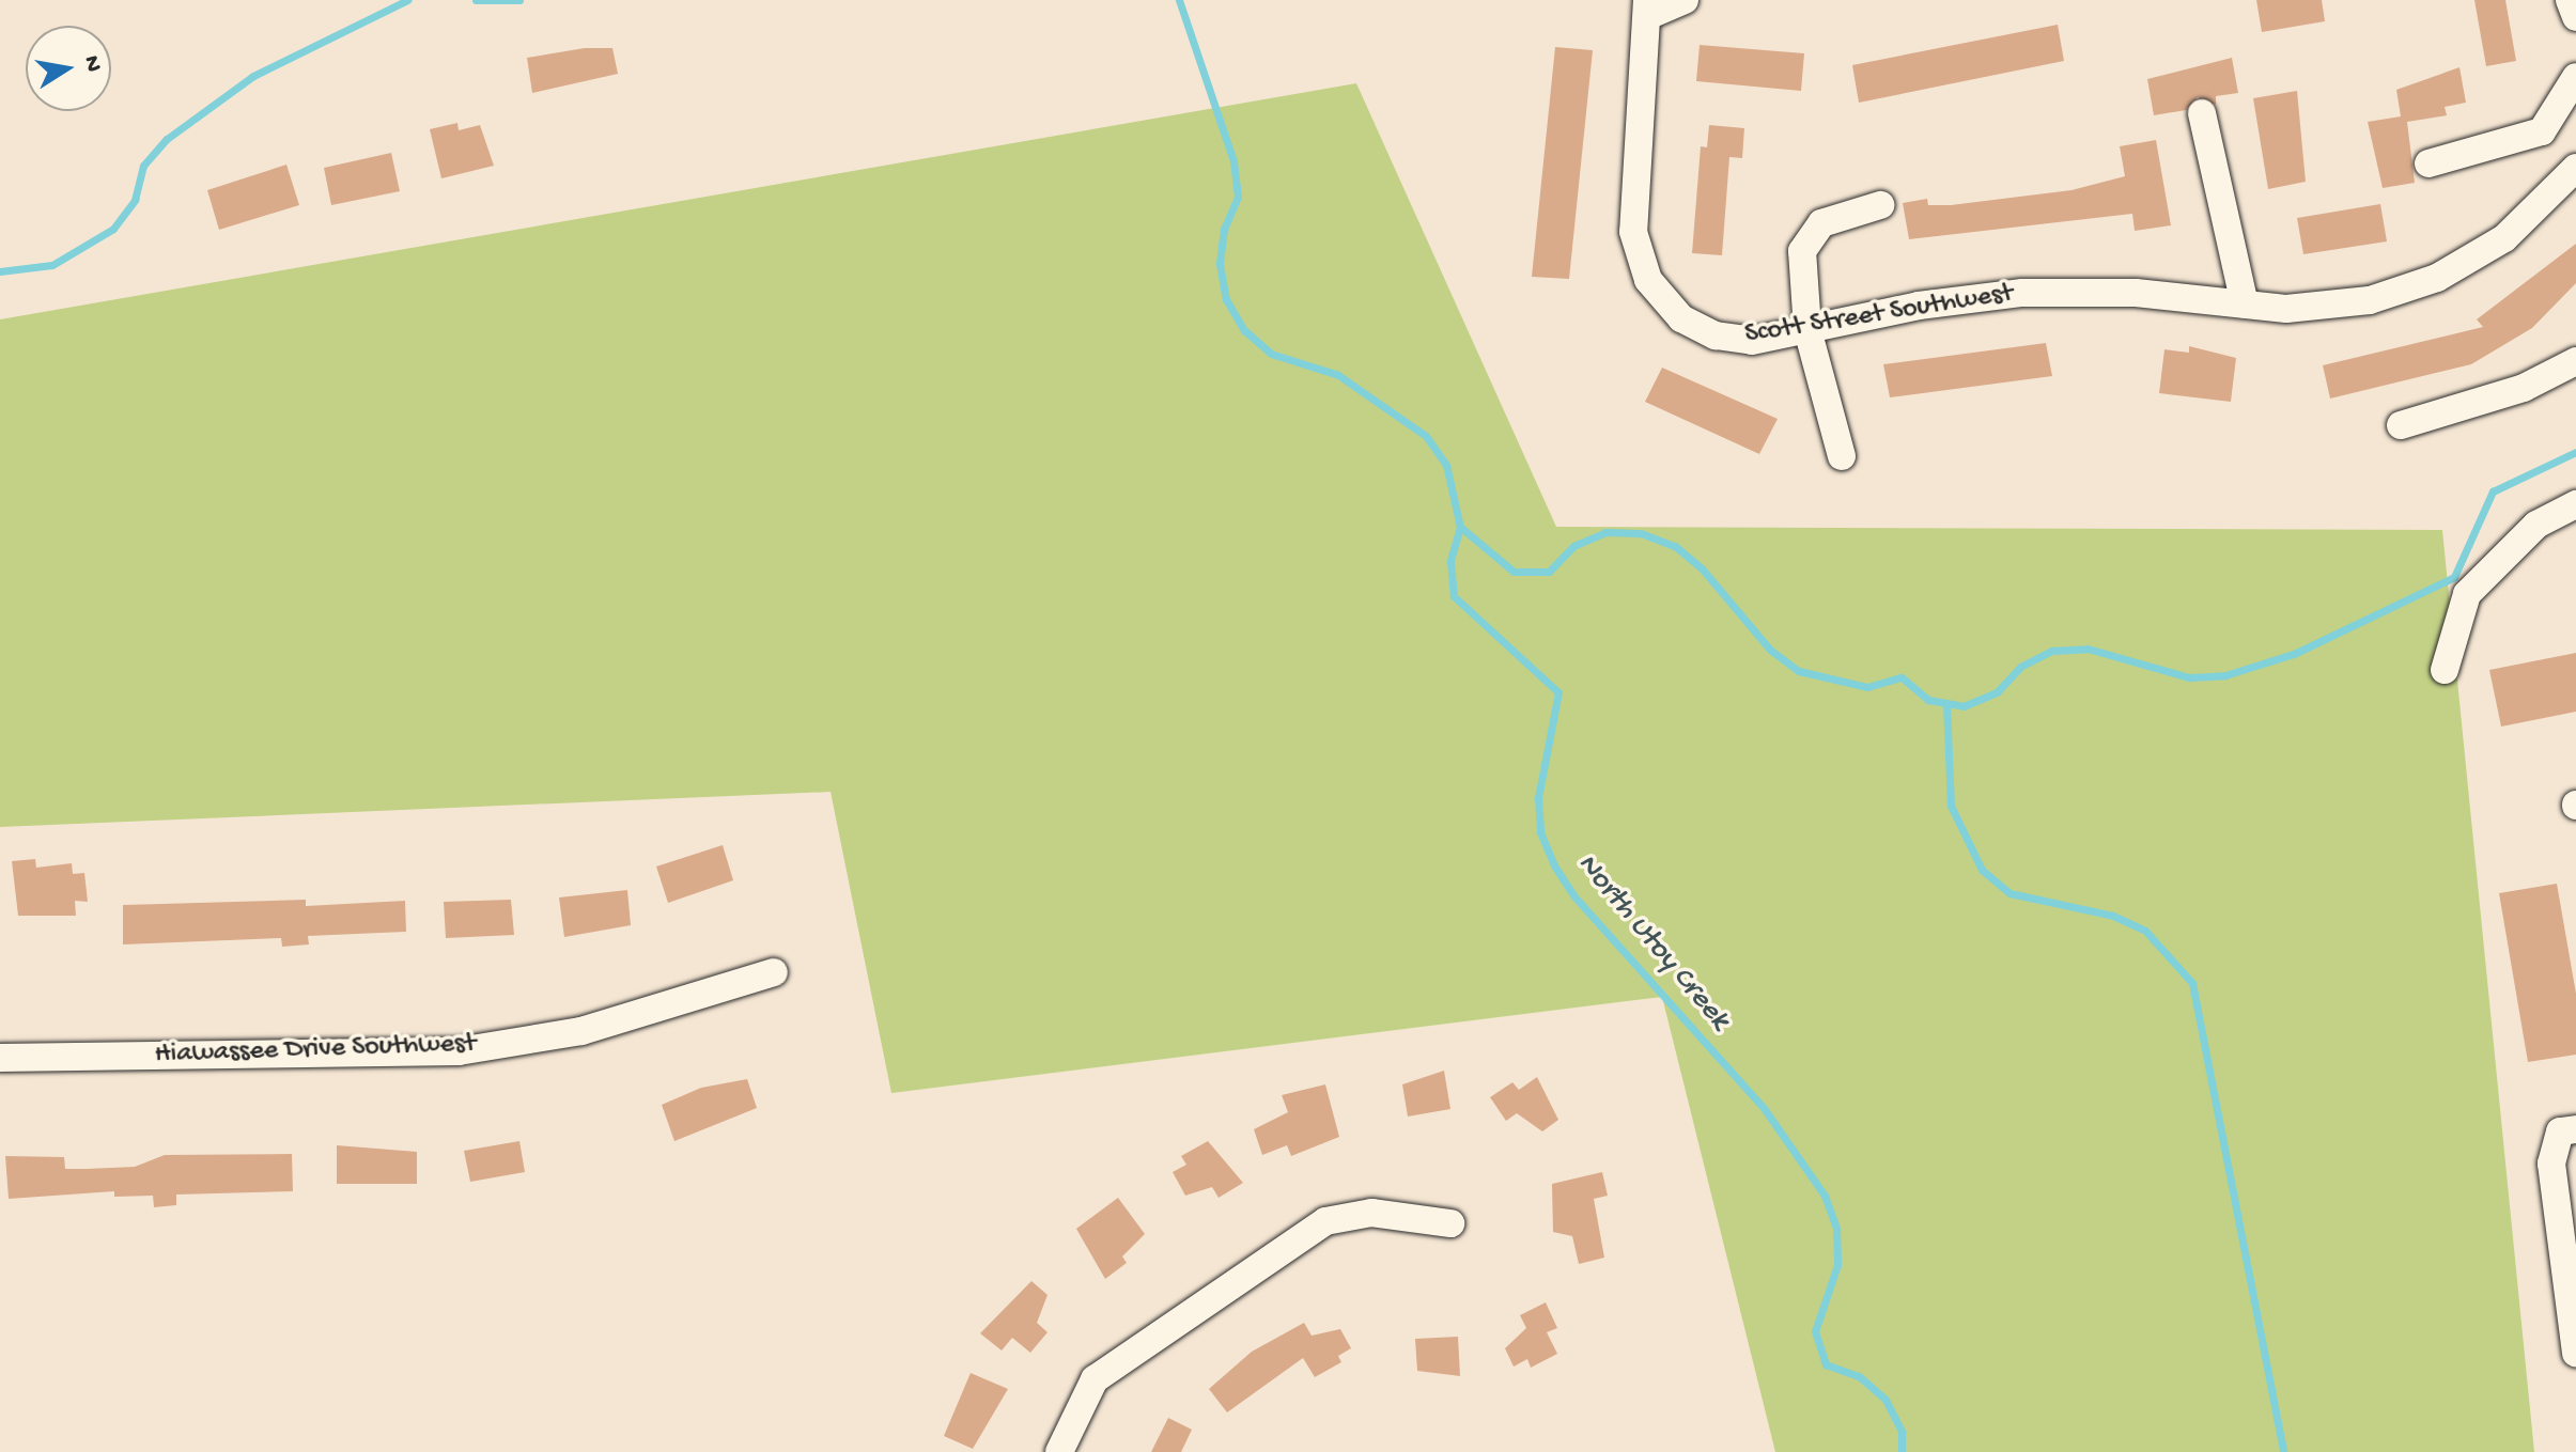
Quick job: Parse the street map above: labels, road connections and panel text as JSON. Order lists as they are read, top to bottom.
{
  "streets": {
    "street": ["Scott Street Southwest", "Hiawassee Drive Southwest"]
  },
  "water": ["North Utoy Creek"],
  "north": "right"
}
